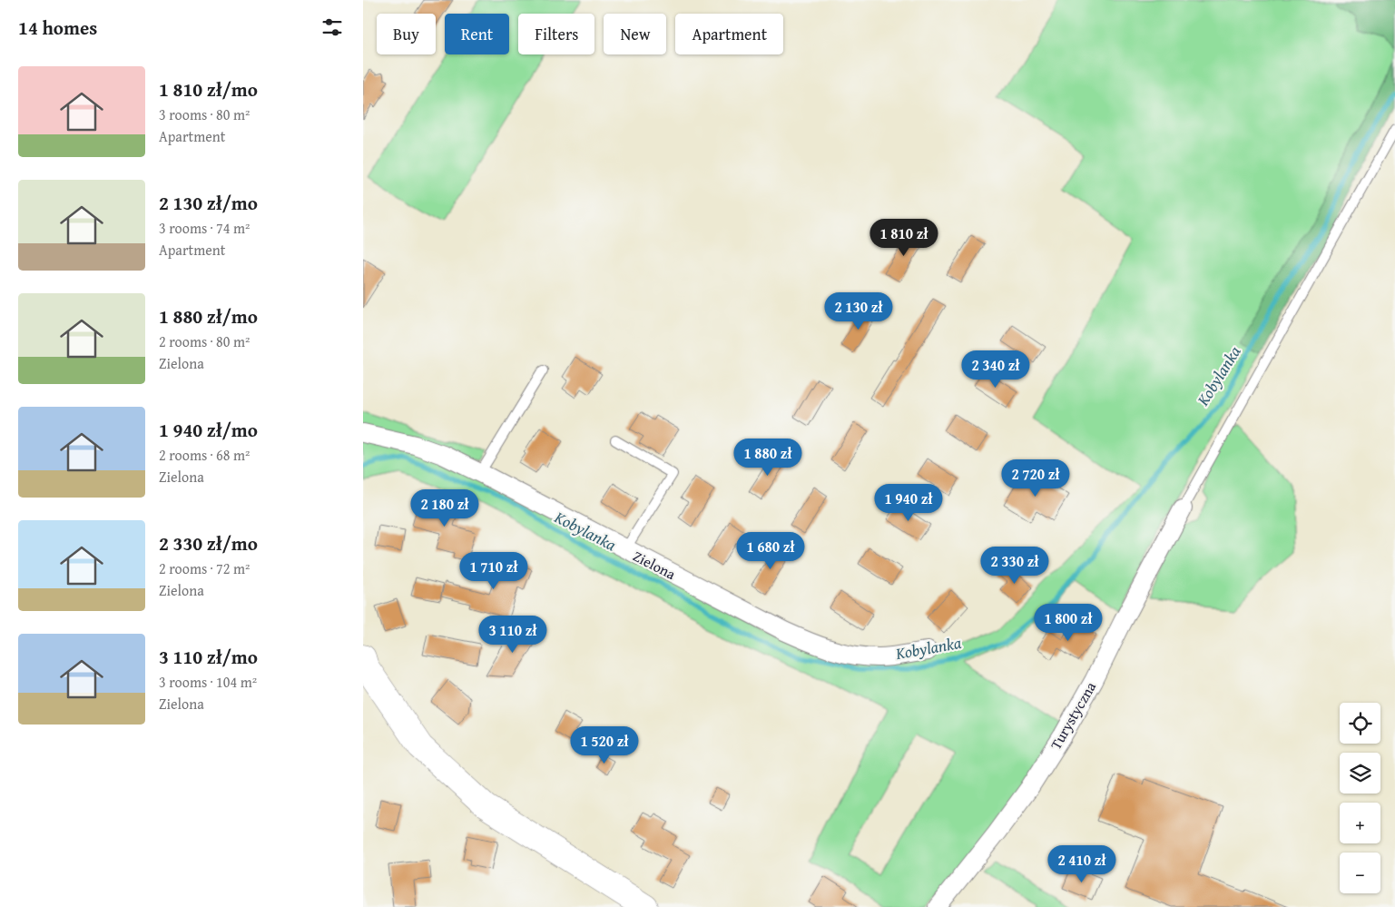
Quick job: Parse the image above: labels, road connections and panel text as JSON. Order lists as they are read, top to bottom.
{
  "streets": {
    "street": ["Zielona", "Turystyczna"]
  },
  "water": ["Kobylanka"],
  "page": {
    "heading": "14 homes",
    "chip": [
      "Buy",
      "Rent",
      "Filters",
      "New",
      "Apartment"
    ],
    "list": [
      {
        "name": "1 810 zł/mo",
        "note": "3 rooms · 80 m² · Apartment"
      },
      {
        "name": "2 130 zł/mo",
        "note": "3 rooms · 74 m² · Apartment"
      },
      {
        "name": "1 880 zł/mo",
        "note": "2 rooms · 80 m² · Zielona"
      },
      {
        "name": "1 940 zł/mo",
        "note": "2 rooms · 68 m² · Zielona"
      },
      {
        "name": "2 330 zł/mo",
        "note": "2 rooms · 72 m² · Zielona"
      },
      {
        "name": "3 110 zł/mo",
        "note": "3 rooms · 104 m² · Zielona"
      }
    ],
    "price": [
      "1 810 zł",
      "2 130 zł",
      "2 340 zł",
      "1 880 zł",
      "2 720 zł",
      "1 940 zł",
      "2 180 zł",
      "1 680 zł",
      "2 330 zł",
      "1 710 zł",
      "1 800 zł",
      "3 110 zł",
      "1 520 zł",
      "2 410 zł"
    ],
    "map_buttons": ["+", "−"]
  }
}
